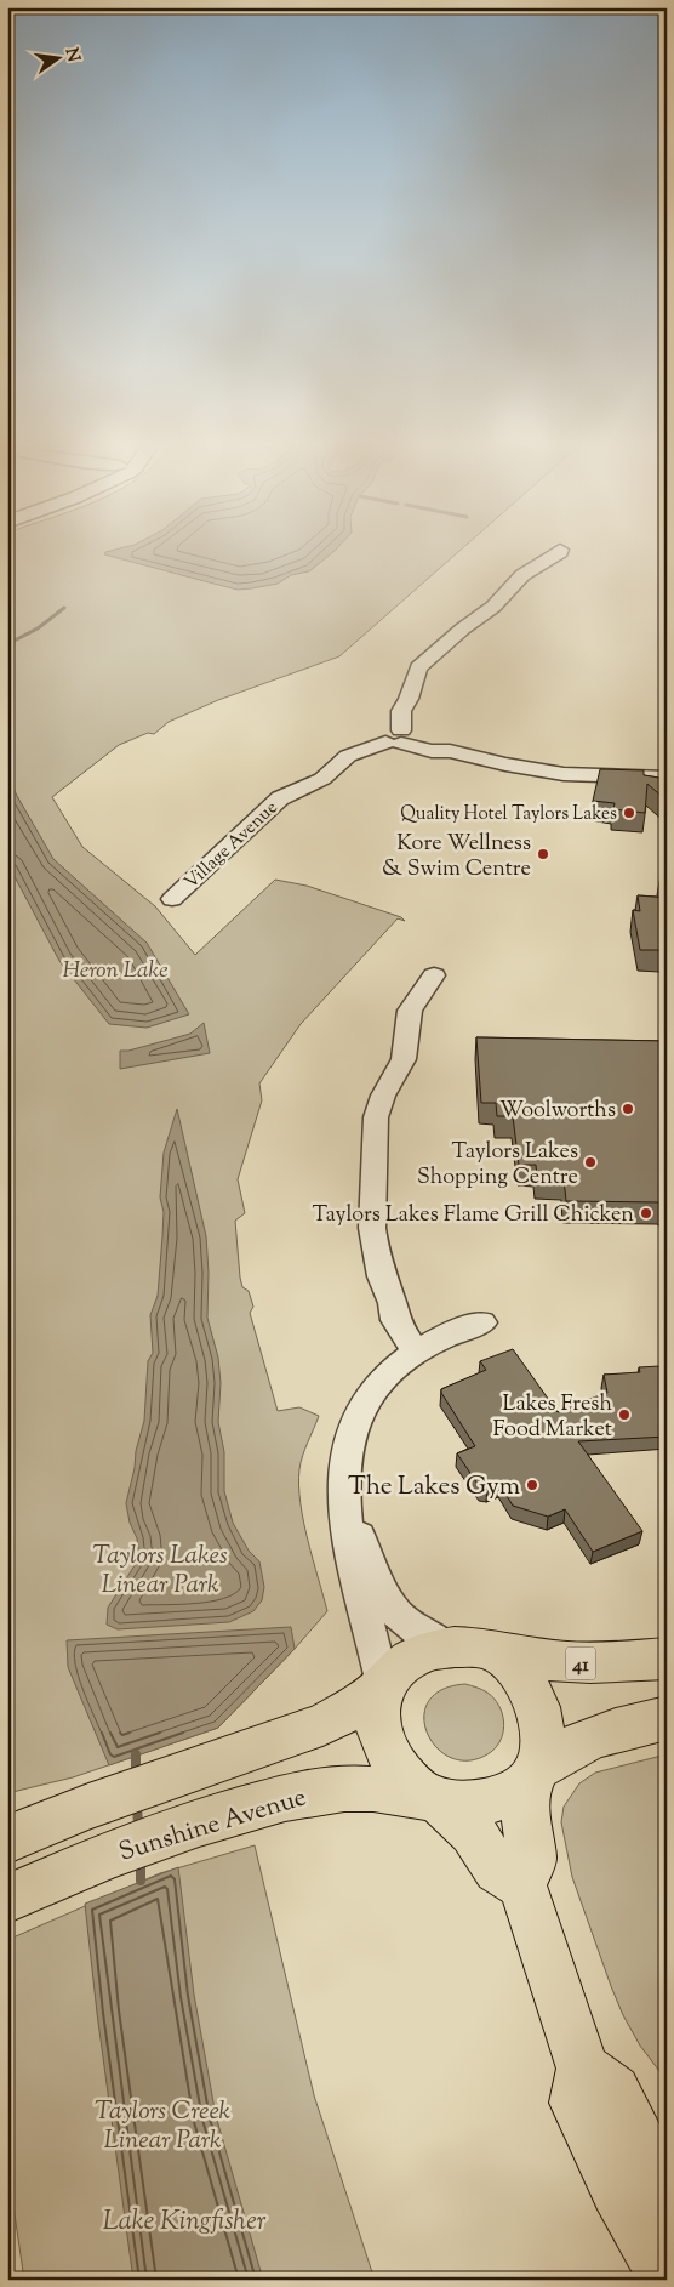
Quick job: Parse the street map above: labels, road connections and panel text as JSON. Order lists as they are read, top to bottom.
{
  "streets": {
    "main road": ["41", "Sunshine Avenue"],
    "street": ["Village Avenue"]
  },
  "crossings": [
    ["41", "Sunshine Avenue"]
  ],
  "water": ["Heron Lake", "Lake Kingfisher"],
  "parks": ["Taylors Lakes Linear Park", "Taylors Creek Linear Park"],
  "places": [
    "Quality Hotel Taylors Lakes",
    "Kore Wellness & Swim Centre",
    "Woolworths",
    "Taylors Lakes Shopping Centre",
    "Taylors Lakes Flame Grill Chicken",
    "Lakes Fresh Food Market",
    "The Lakes Gym"
  ],
  "north": "right"
}
